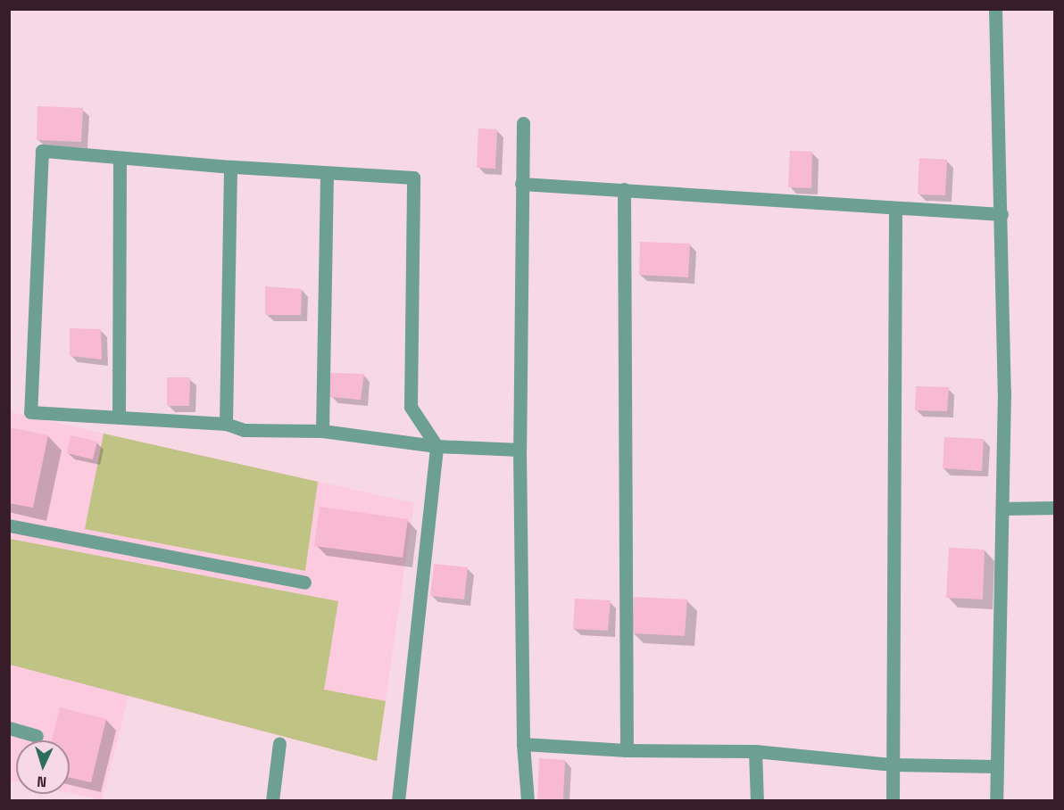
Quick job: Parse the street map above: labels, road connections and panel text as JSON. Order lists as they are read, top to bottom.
{
  "north": "bottom"
}
